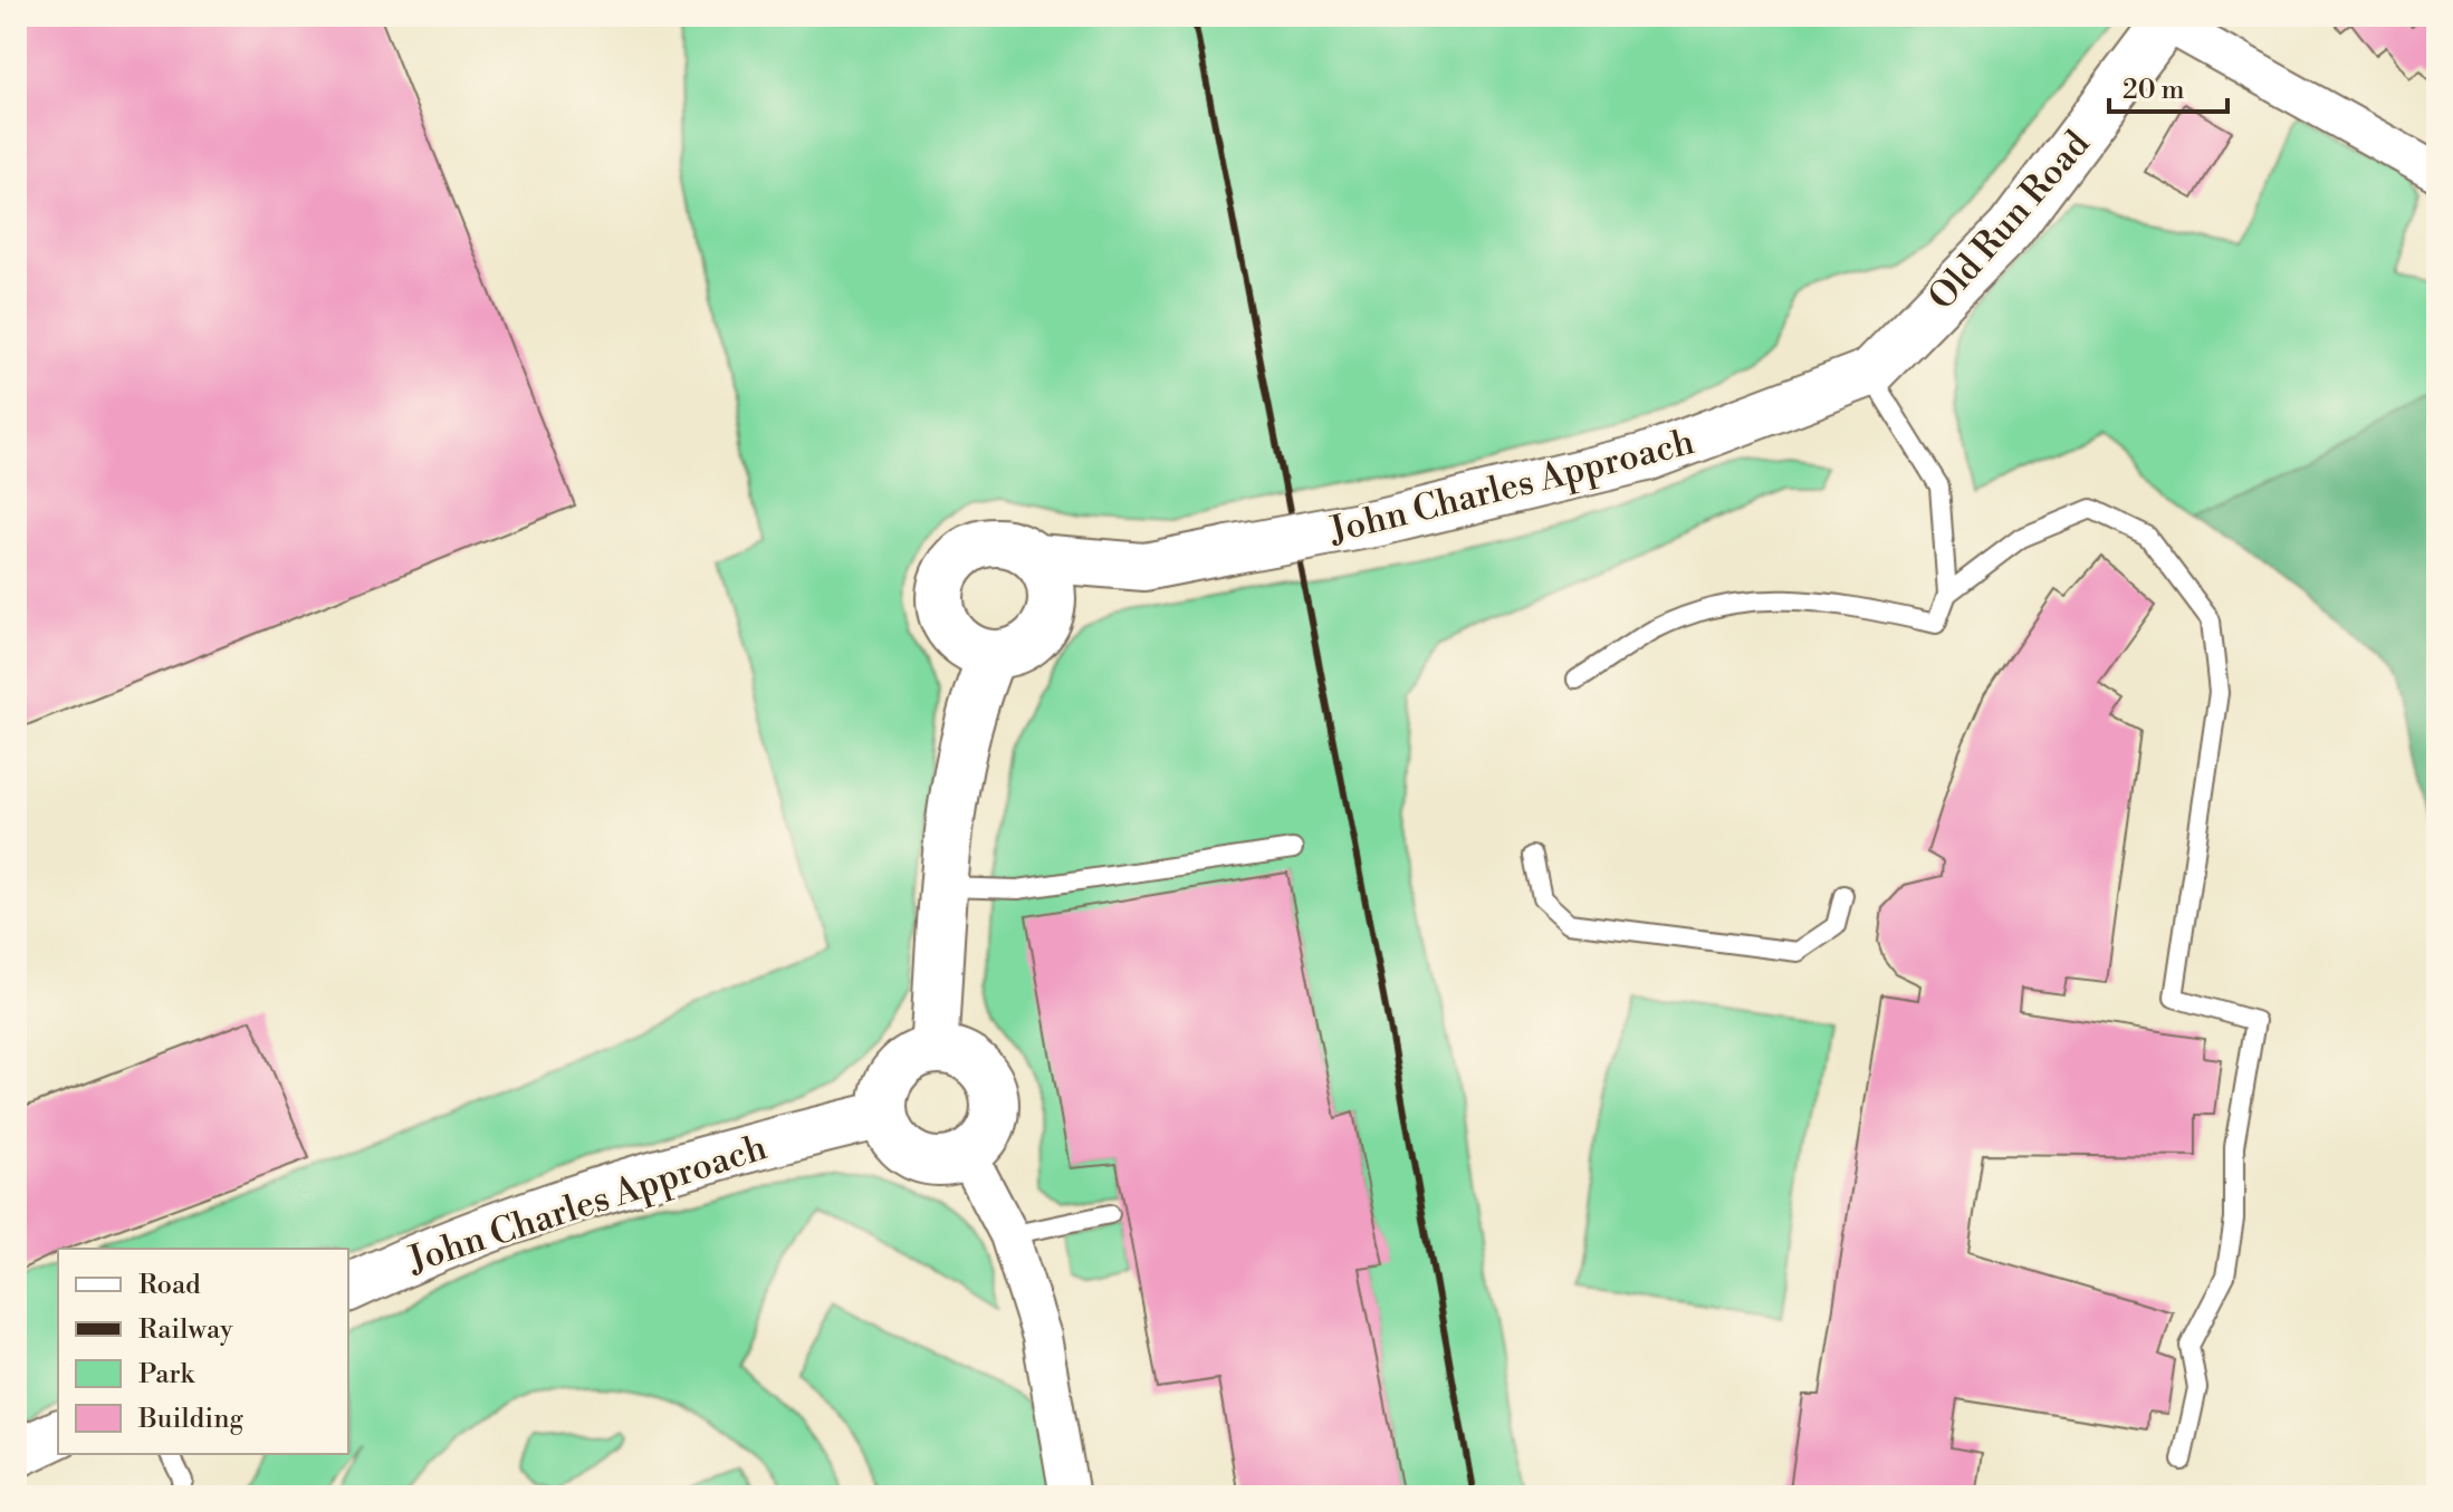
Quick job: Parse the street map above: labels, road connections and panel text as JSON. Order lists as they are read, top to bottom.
{
  "streets": {
    "street": ["Old Run Road", "John Charles Approach"]
  },
  "crossings": [
    ["Old Run Road", "John Charles Approach"]
  ],
  "legend": [
    "Road",
    "Railway",
    "Park",
    "Building"
  ],
  "scale_bar": "20 m"
}
